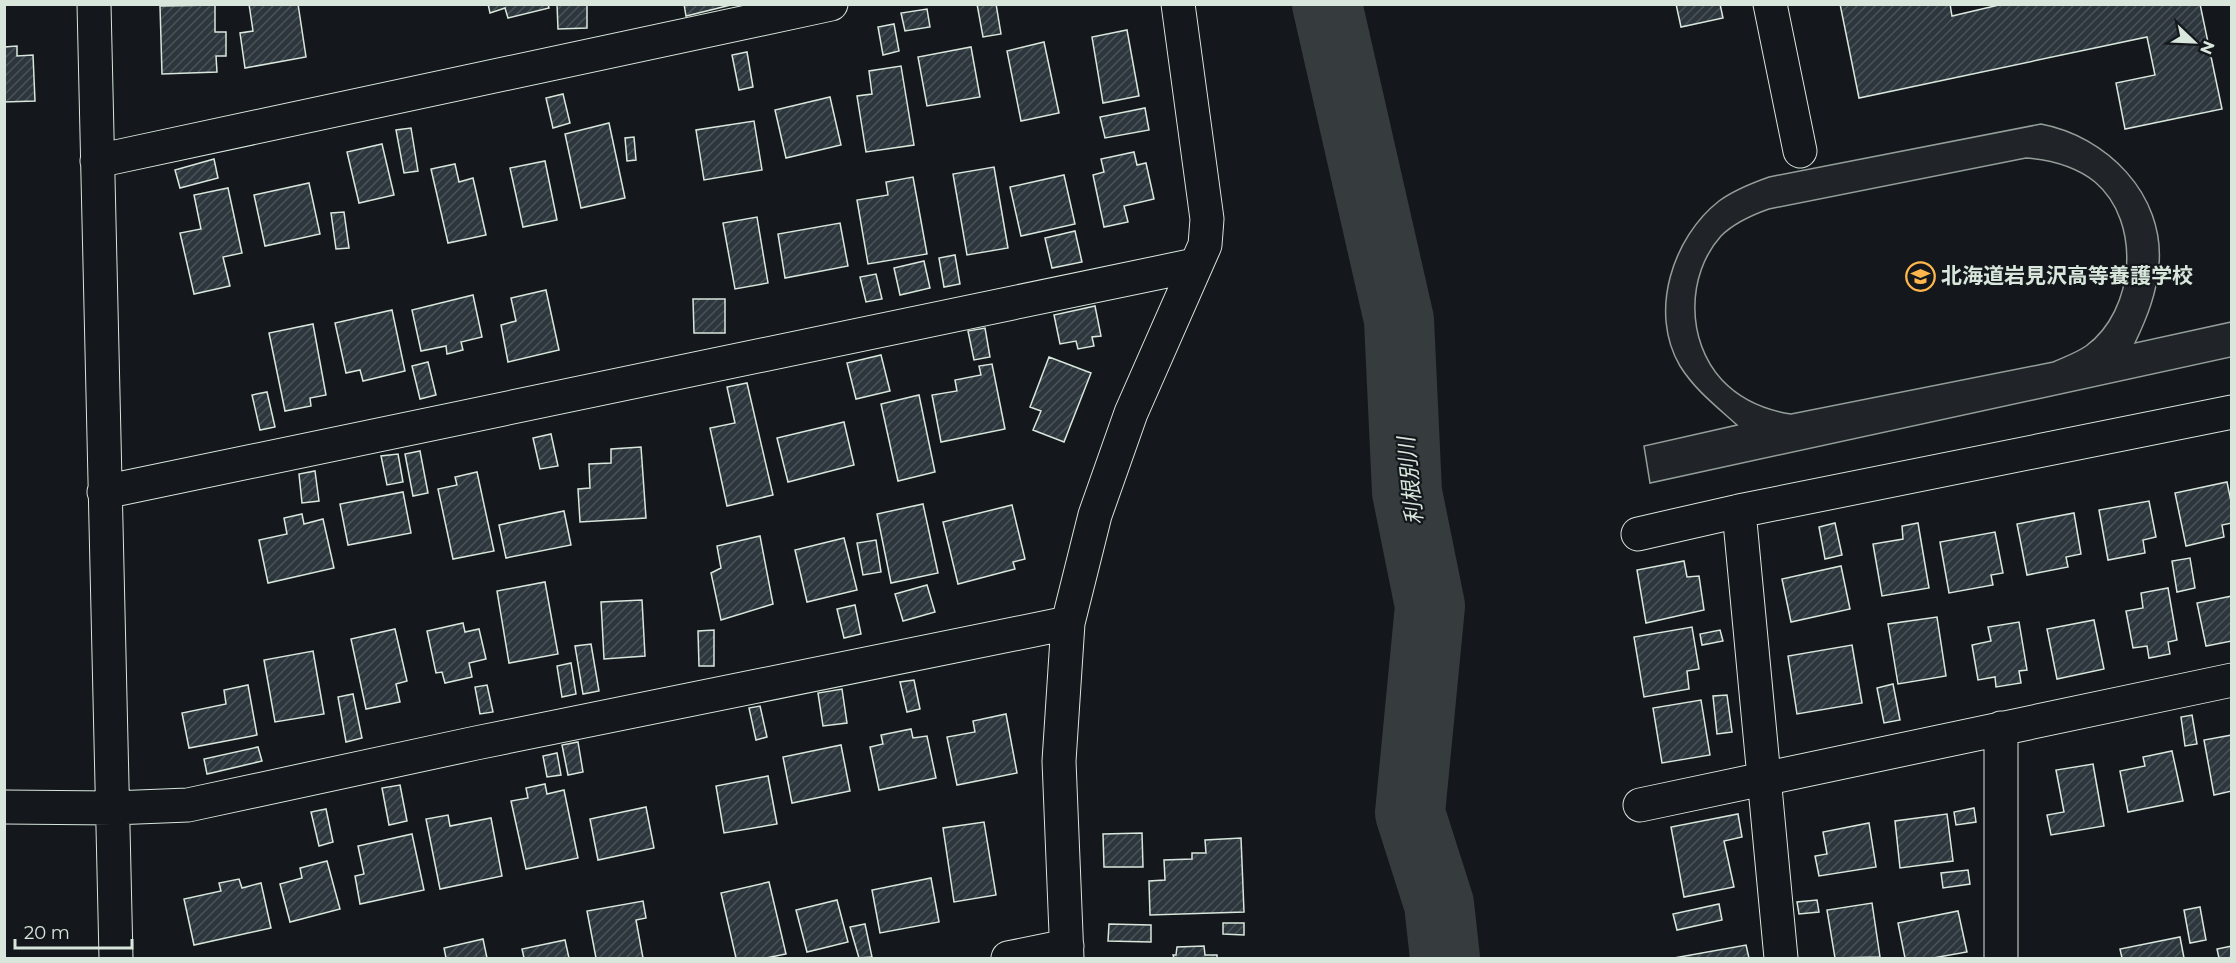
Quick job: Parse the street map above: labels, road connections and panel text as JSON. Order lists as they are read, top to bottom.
{
  "water": ["利根別川"],
  "places": {
    "school or university": ["北海道岩見沢高等養護学校"]
  },
  "scale_bar": "20 m",
  "north": "bottom right"
}
